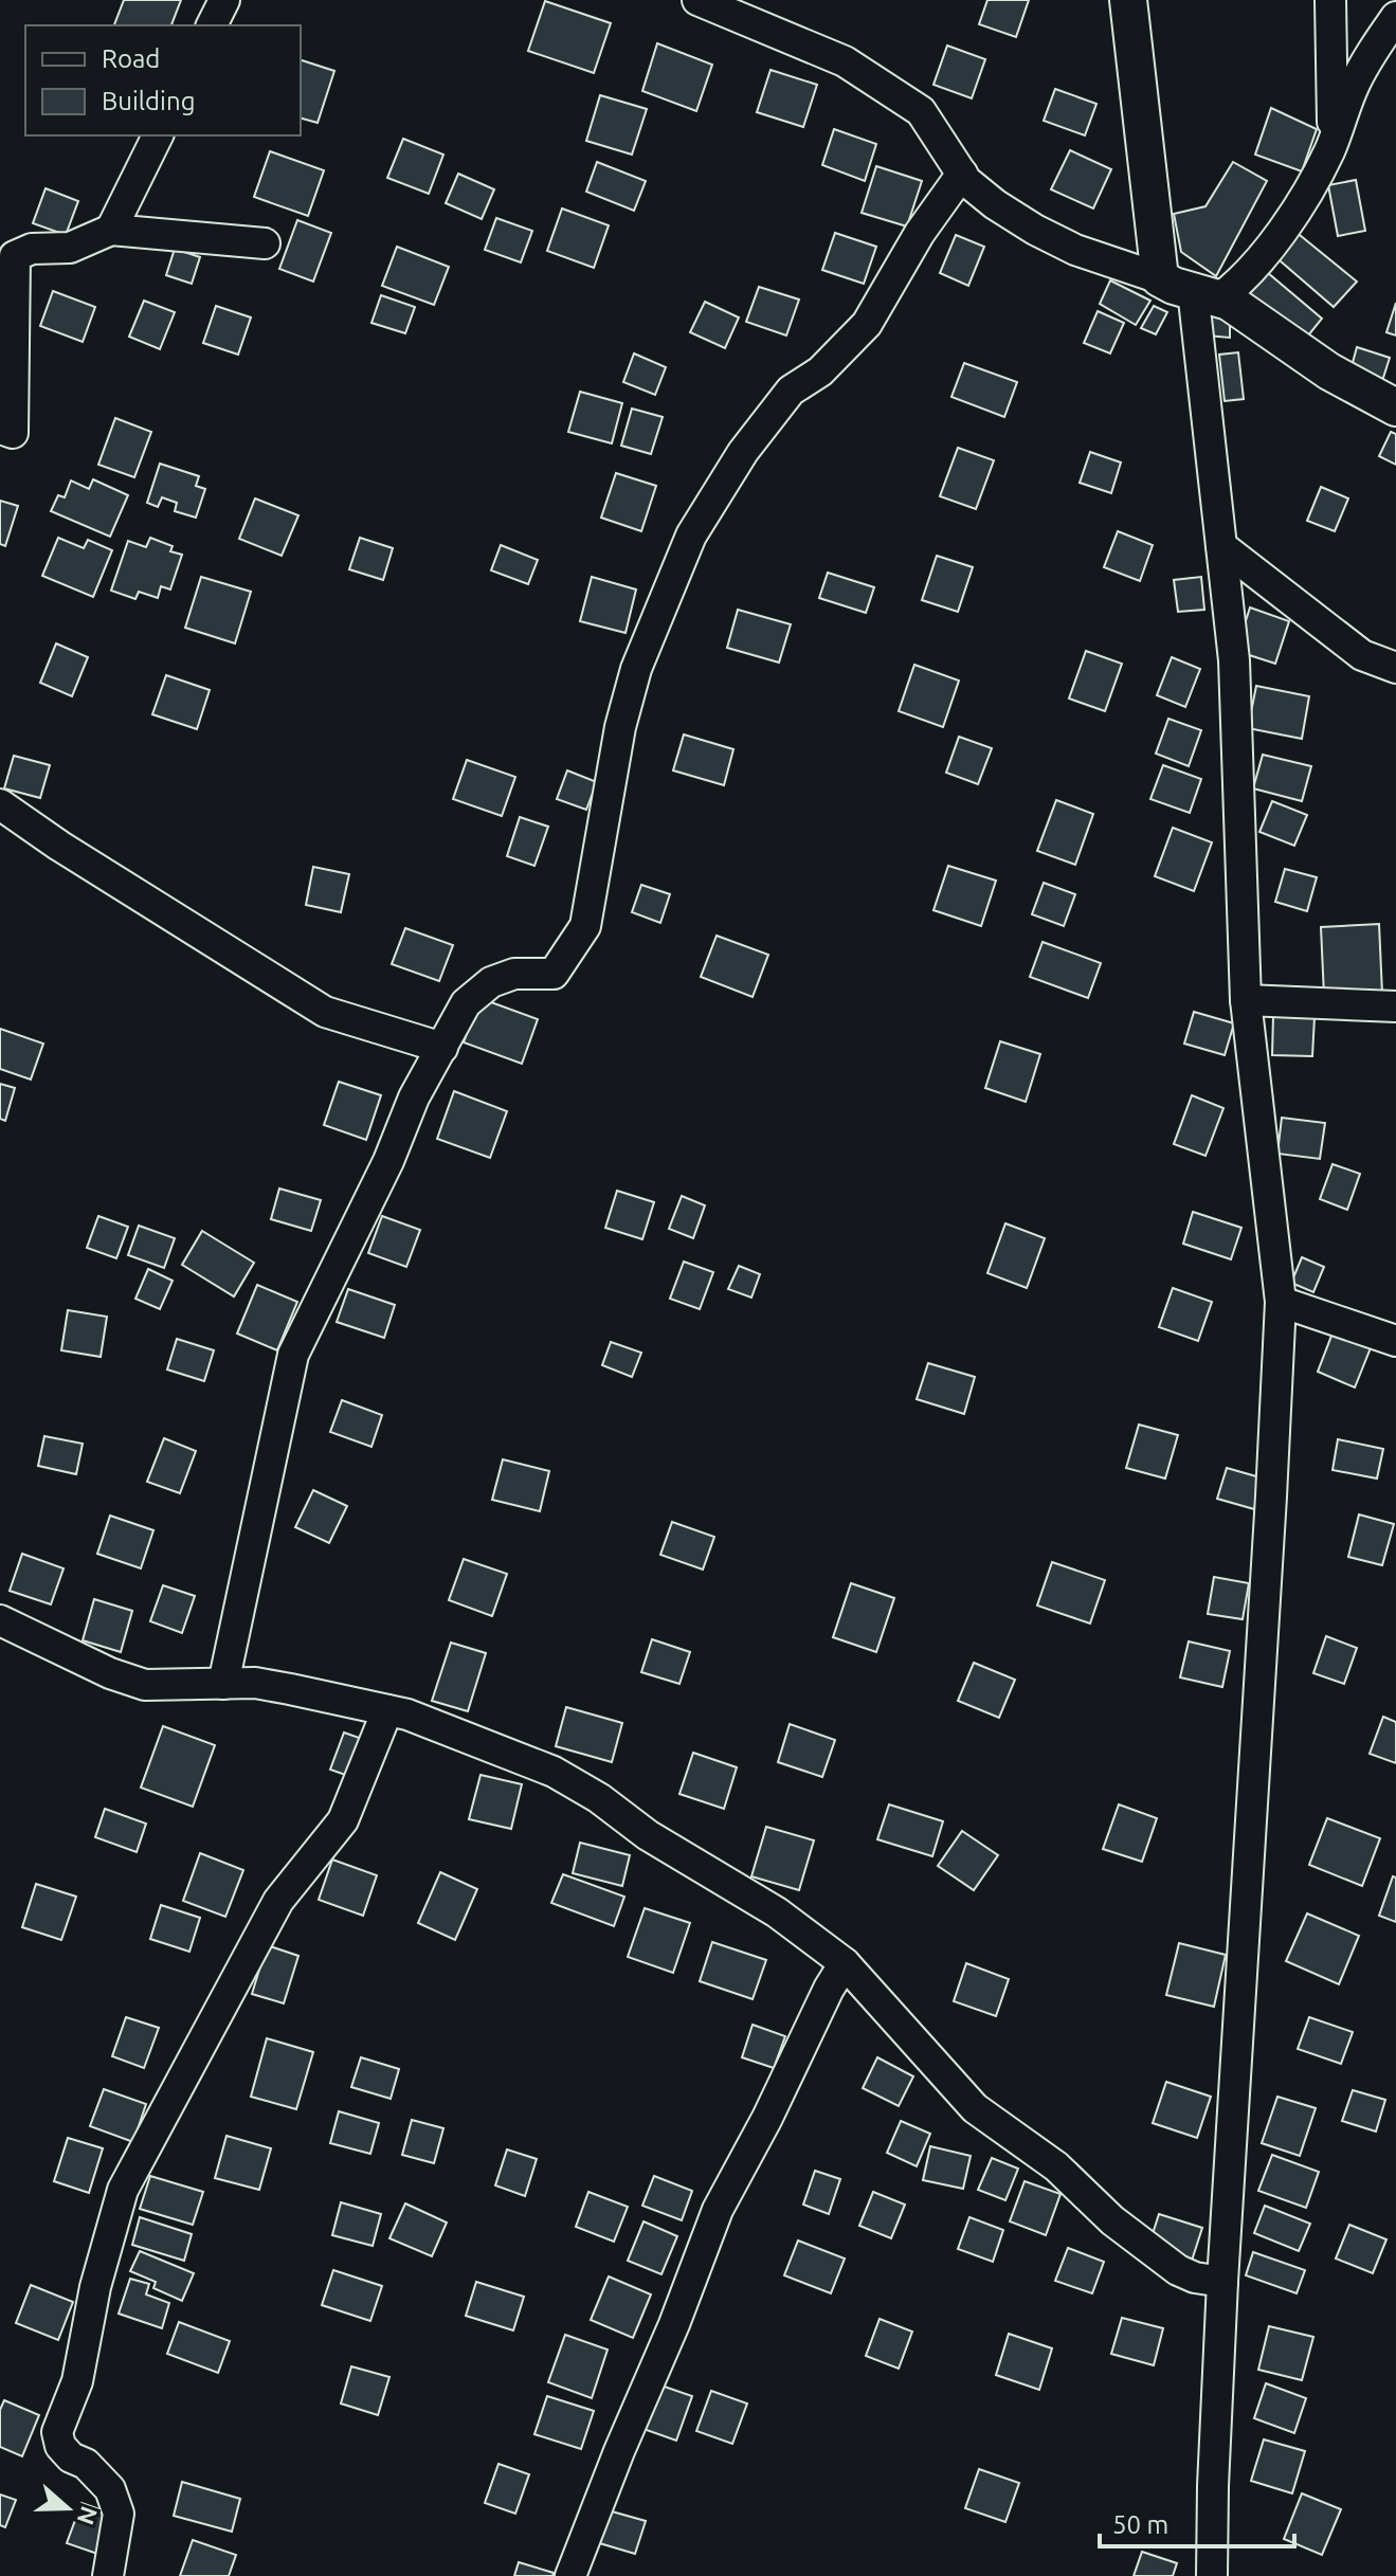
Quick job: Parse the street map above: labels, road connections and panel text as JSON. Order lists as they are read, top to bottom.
{
  "legend": ["Road", "Building"],
  "scale_bar": "50 m",
  "north": "right"
}
